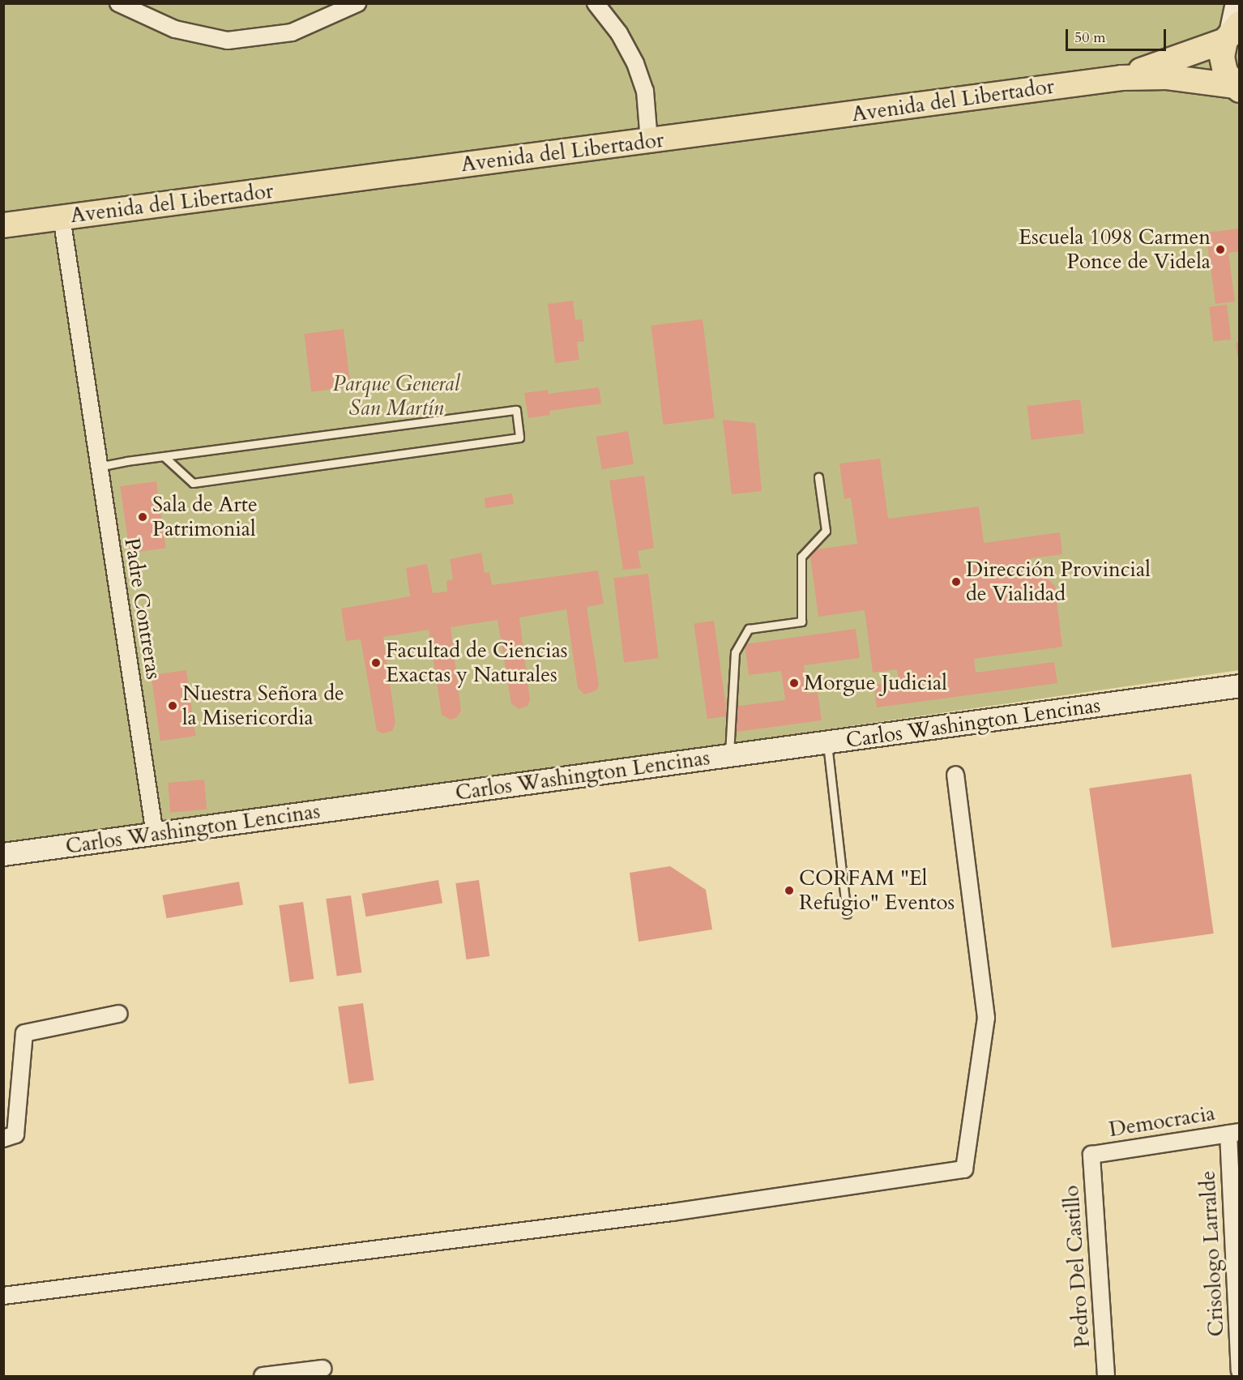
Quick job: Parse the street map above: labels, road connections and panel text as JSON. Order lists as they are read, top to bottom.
{
  "streets": {
    "main road": ["Avenida del Libertador", "Carlos Washington Lencinas"],
    "street": [
      "Padre Contreras",
      "Democracia",
      "Crisologo Larralde",
      "Pedro Del Castillo"
    ]
  },
  "crossings": [
    ["Avenida del Libertador", "Padre Contreras"],
    ["Padre Contreras", "Carlos Washington Lencinas"],
    ["Democracia", "Crisologo Larralde"],
    ["Democracia", "Pedro Del Castillo"]
  ],
  "parks": ["Parque General San Martín"],
  "places": [
    "Escuela 1098 Carmen Ponce de Videla",
    "Sala de Arte Patrimonial",
    "Dirección Provincial de Vialidad",
    "Facultad de Ciencias Exactas y Naturales",
    "Morgue Judicial",
    "Nuestra Señora de la Misericordia",
    "CORFAM \"El Refugio\" Eventos"
  ],
  "scale_bar": "50 m"
}
